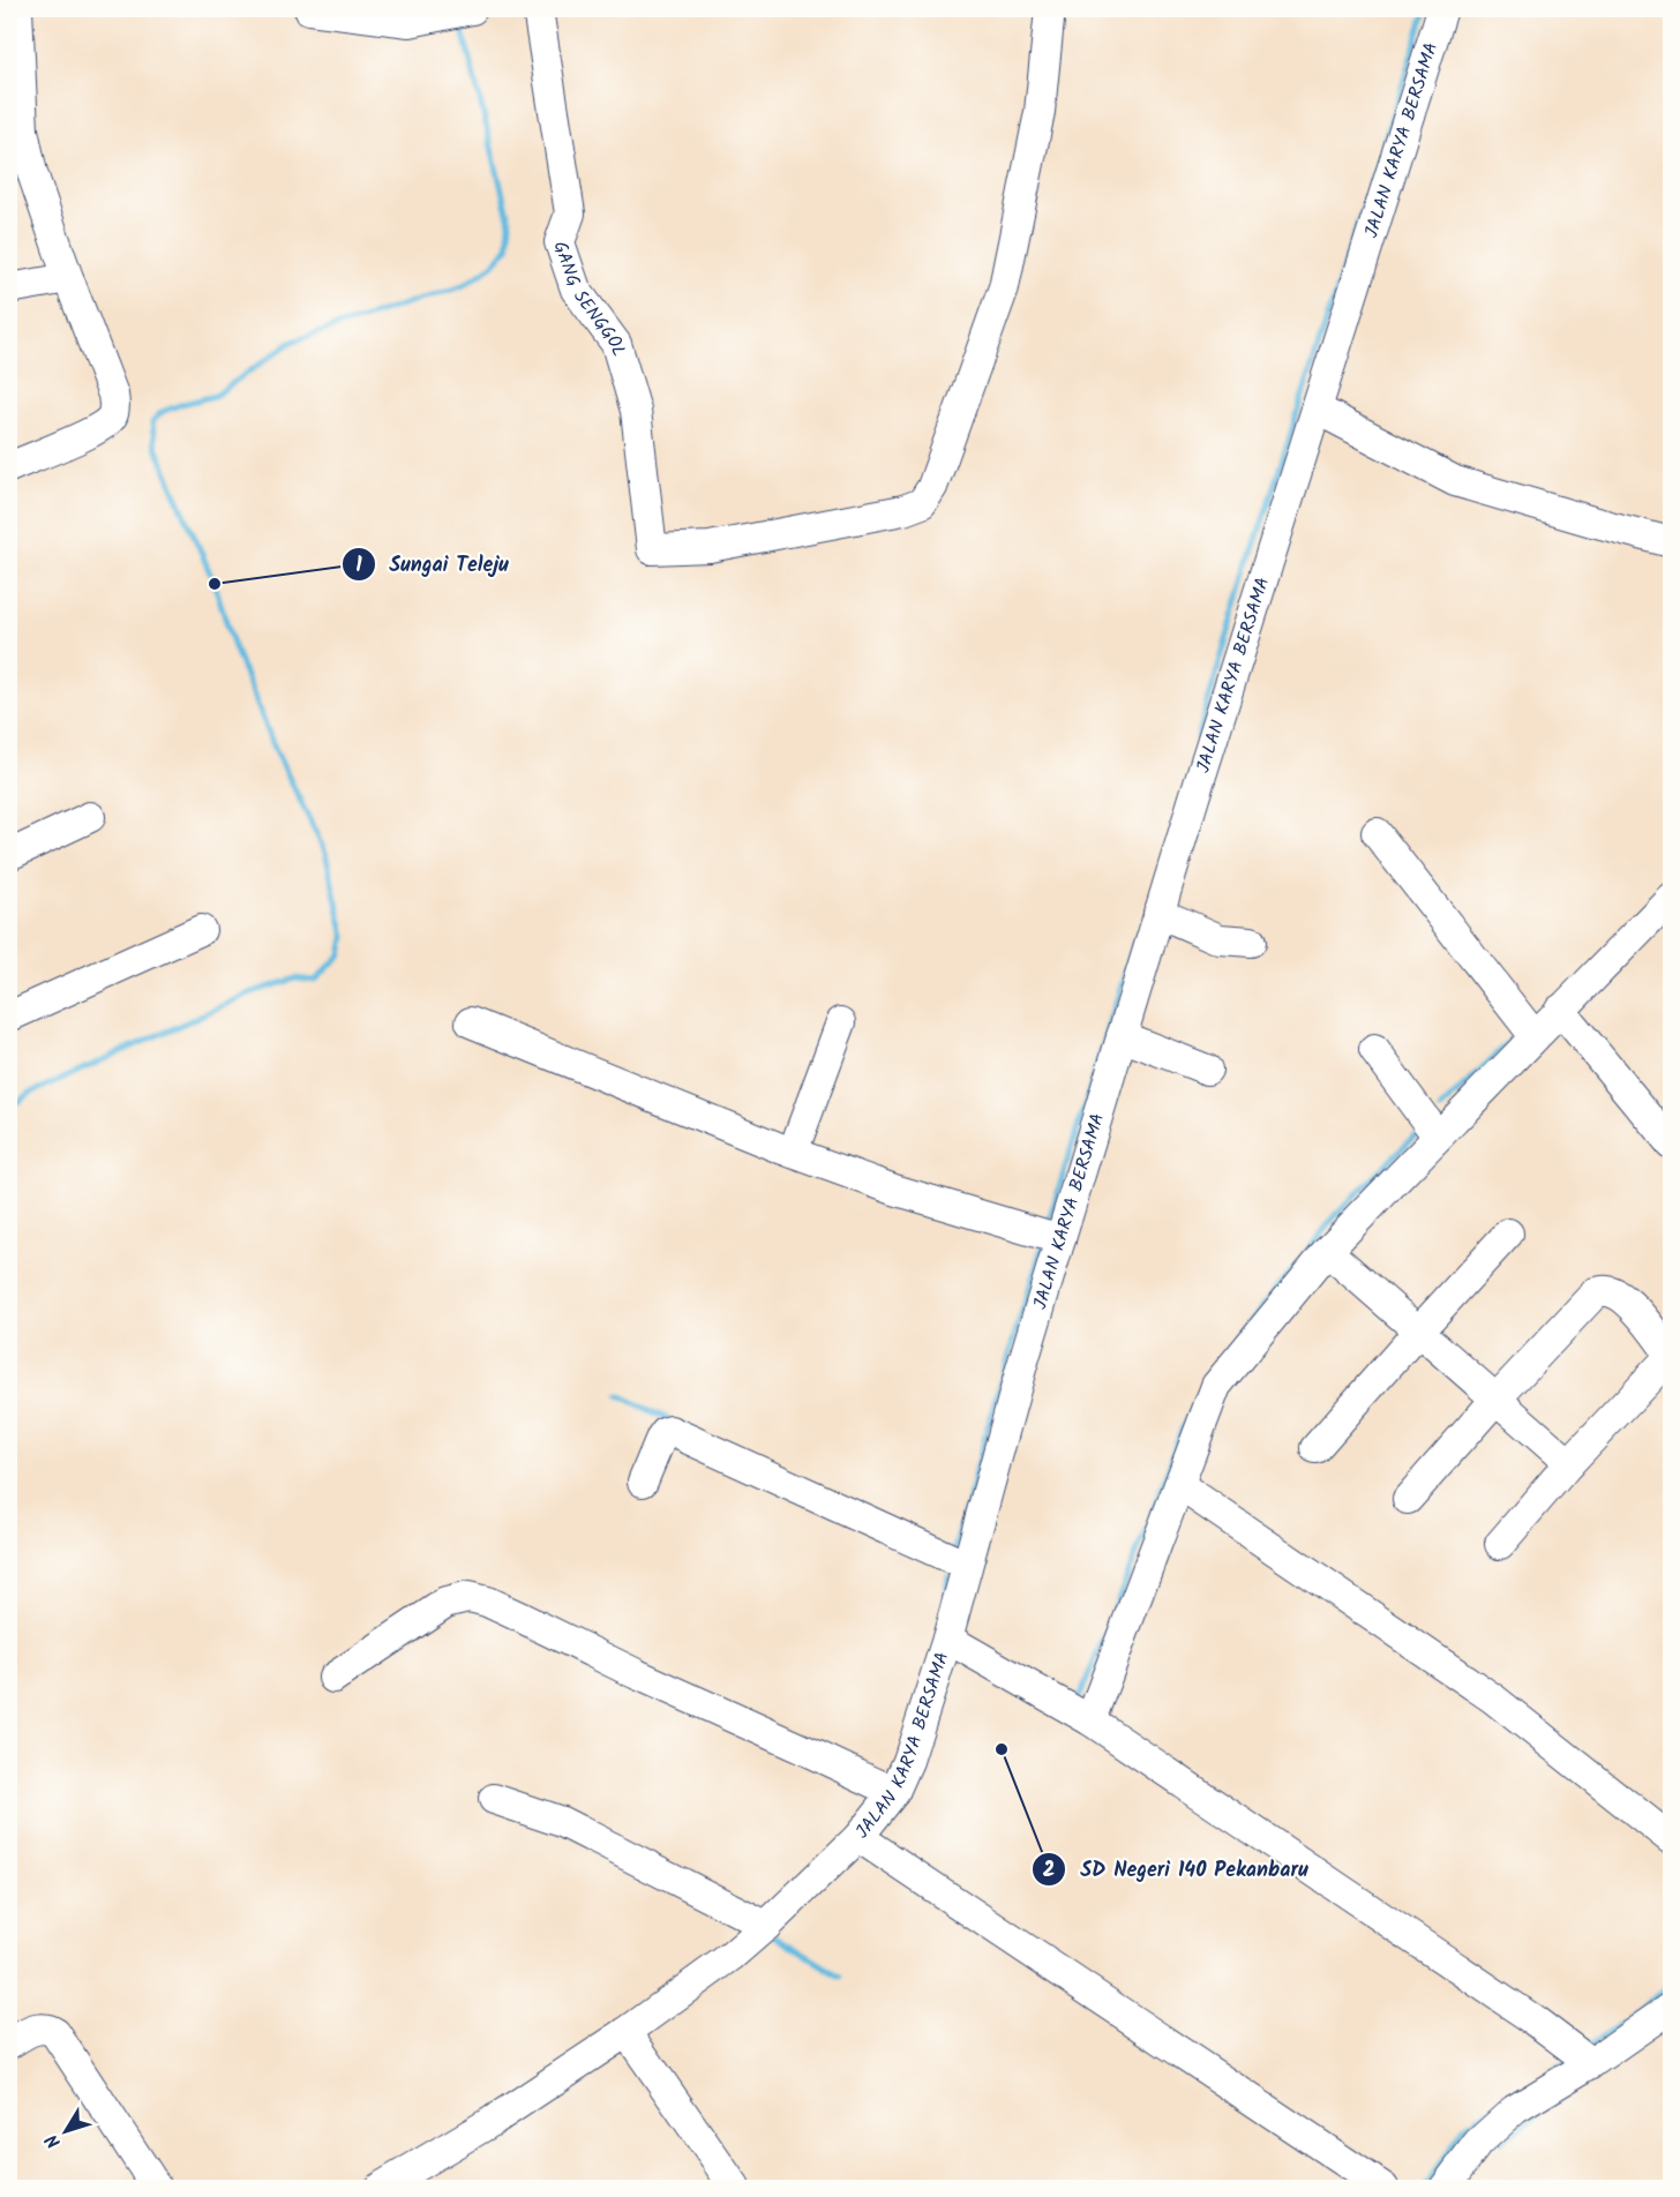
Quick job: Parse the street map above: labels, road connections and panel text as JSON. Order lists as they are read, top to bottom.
{
  "streets": {
    "street": ["JALAN KARYA BERSAMA", "GANG SENGGOL"]
  },
  "places": ["Sungai Teleju", "SD Negeri 140 Pekanbaru"],
  "north": "bottom left"
}
